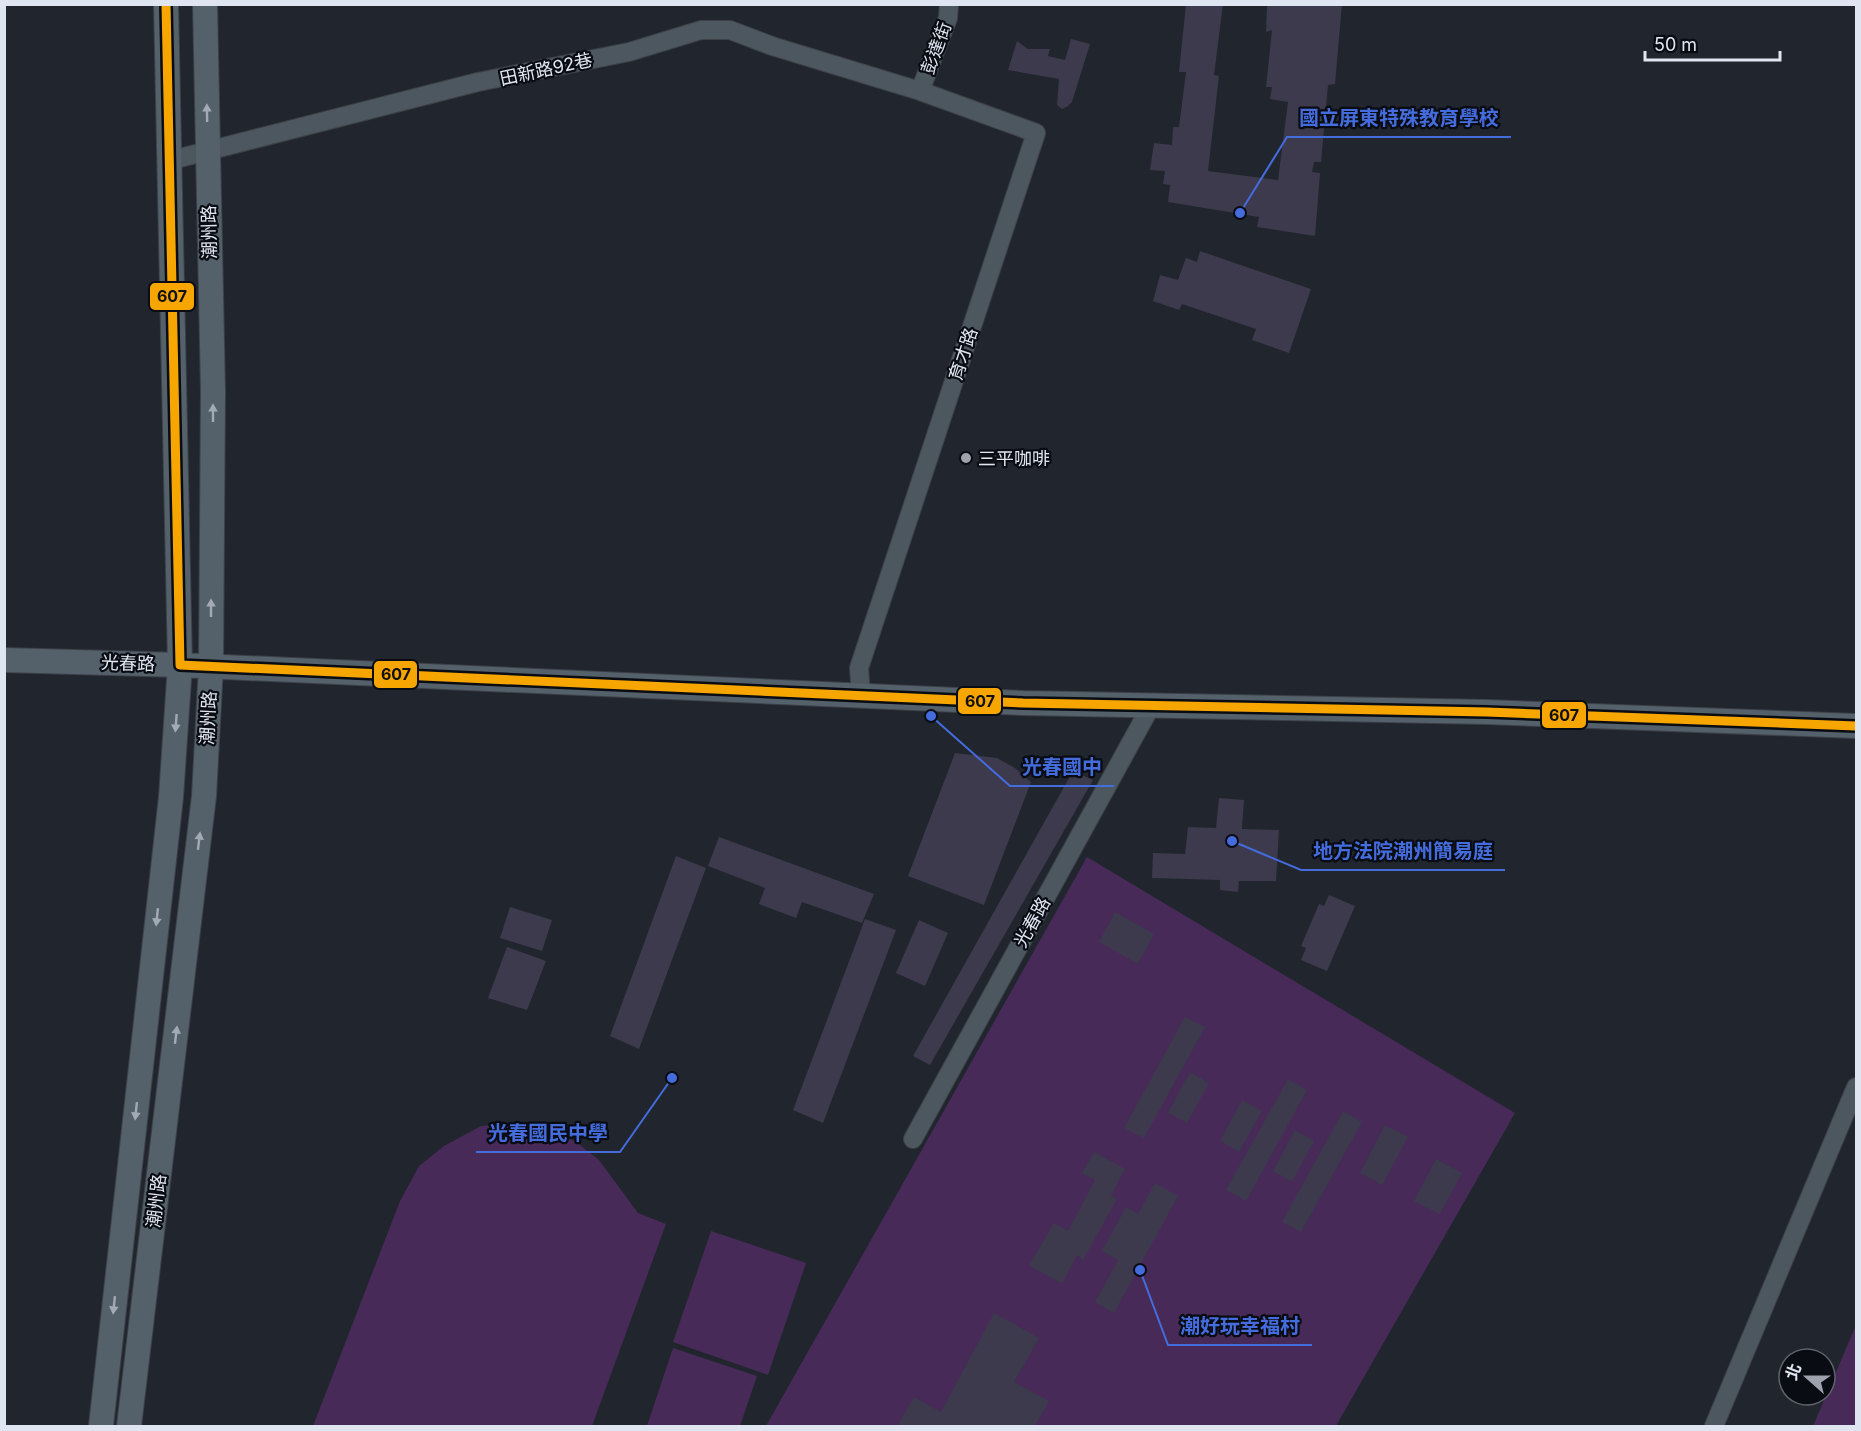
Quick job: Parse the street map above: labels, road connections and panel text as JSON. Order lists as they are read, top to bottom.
{
  "streets": {
    "main road": ["潮州路", "光春路"],
    "street": ["彭達街", "田新路92巷", "育才路"]
  },
  "crossings": [
    ["彭達街", "田新路92巷"],
    ["彭達街", "育才路"],
    ["田新路92巷", "潮州路"],
    ["田新路92巷", "育才路"],
    ["潮州路", "光春路"],
    ["育才路", "光春路"]
  ],
  "places": [
    "國立屏東特殊教育學校",
    "三平咖啡",
    "光春國中",
    "地方法院潮州簡易庭",
    "光春國民中學",
    "潮好玩幸福村"
  ],
  "lines": ["transit line 607"],
  "scale_bar": "50 m",
  "north": "left"
}
